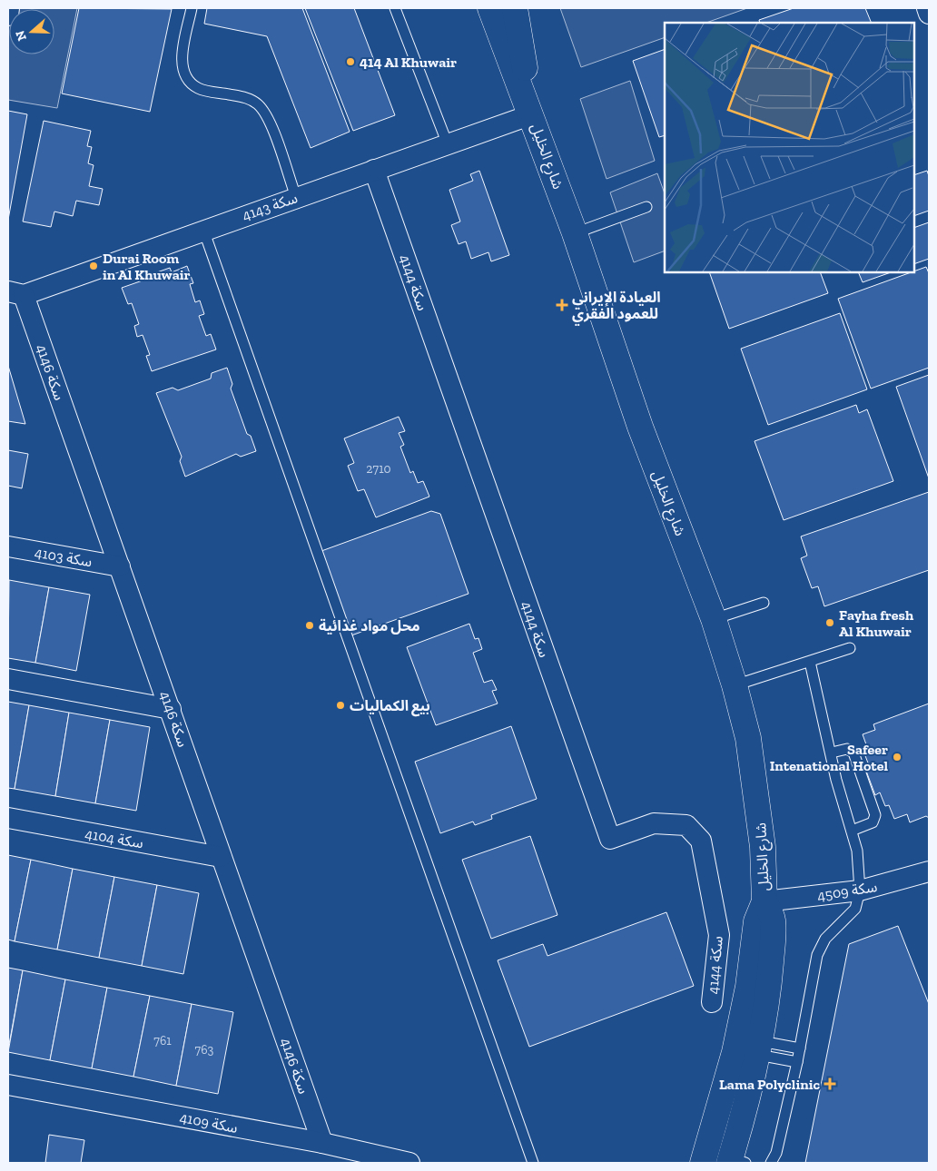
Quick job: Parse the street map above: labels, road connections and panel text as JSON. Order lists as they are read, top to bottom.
{
  "streets": {
    "street": [
      "شارع الخليل",
      "سكة 4143",
      "سكة 4144",
      "سكة 4146",
      "سكة 4103",
      "سكة 4104",
      "سكة 4509",
      "سكة 4109"
    ]
  },
  "crossings": [
    ["شارع الخليل", "سكة 4143"],
    ["شارع الخليل", "سكة 4509"],
    ["سكة 4143", "سكة 4144"],
    ["سكة 4143", "سكة 4146"],
    ["سكة 4146", "سكة 4103"],
    ["سكة 4146", "سكة 4104"],
    ["سكة 4146", "سكة 4109"]
  ],
  "places": {
    "other": [
      "414 Al Khuwair",
      "Durai Room in Al Khuwair",
      "Fayha fresh Al Khuwair",
      "محل مواد غذائية",
      "بيع الكماليات",
      "Safeer Intenational Hotel"
    ],
    "health": ["العيادة الإيراني للعمود الفقري", "Lama Polyclinic"]
  },
  "house_numbers": ["2710", "761", "763"],
  "north": "left"
}
